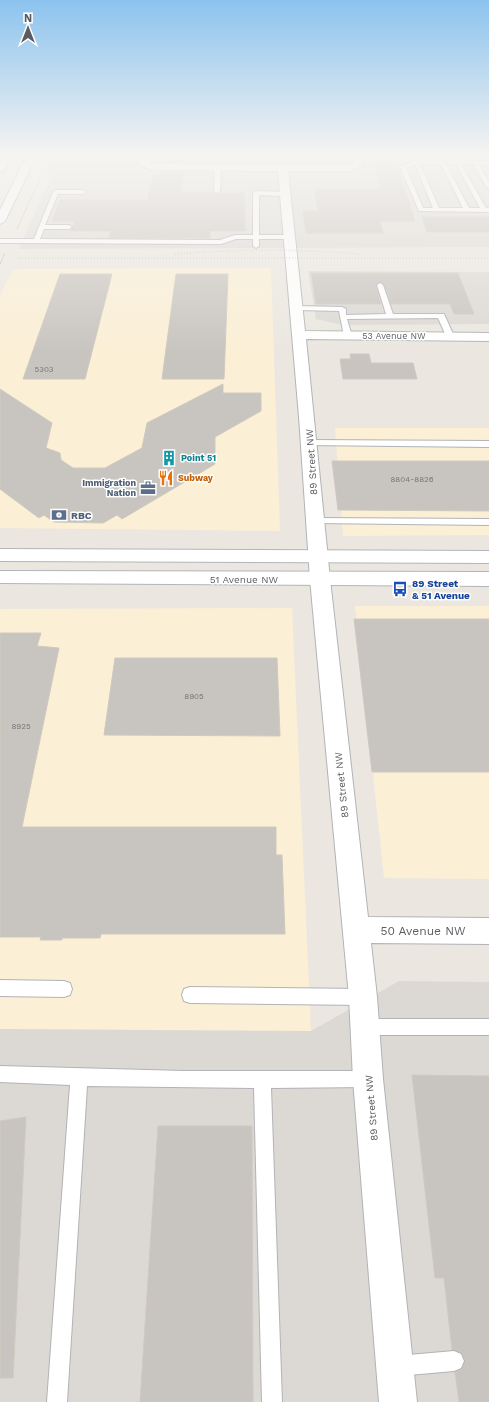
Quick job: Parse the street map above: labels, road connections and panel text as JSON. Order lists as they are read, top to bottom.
{
  "streets": {
    "street": [
      "53 Avenue NW",
      "89 Street NW",
      "51 Avenue NW",
      "50 Avenue NW"
    ]
  },
  "crossings": [
    ["53 Avenue NW", "89 Street NW"],
    ["89 Street NW", "51 Avenue NW"],
    ["89 Street NW", "50 Avenue NW"]
  ],
  "places": {
    "building": ["Point 51"],
    "restaurant": ["Subway"],
    "office": ["Immigration Nation"],
    "bank": ["RBC"],
    "bus stop": ["89 Street & 51 Avenue"]
  },
  "house_numbers": [
    "5303",
    "8804-8826",
    "8905",
    "8925"
  ],
  "north": "top"
}
